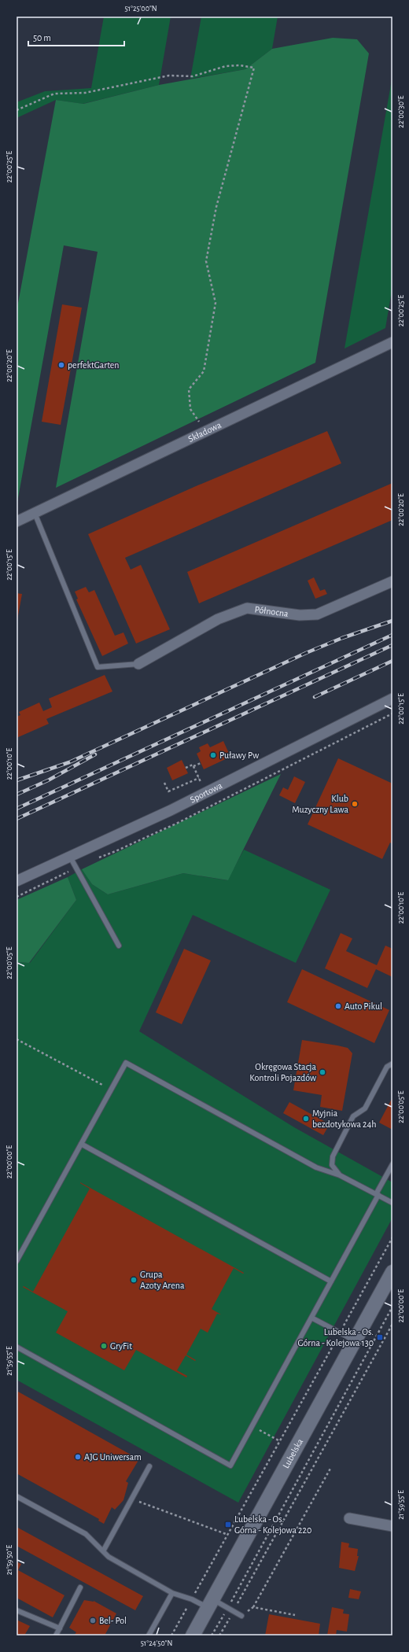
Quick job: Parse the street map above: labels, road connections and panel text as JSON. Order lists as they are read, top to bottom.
{
  "streets": {
    "main road": ["Lubelska"],
    "street": ["Składowa", "Północna", "Sportowa"]
  },
  "places": {
    "other": [
      "perfektGarten",
      "Puławy Pw",
      "Klub Muzyczny Lawa",
      "Auto Pikul",
      "Okręgowa Stacja Kontroli Pojazdów",
      "Myjnia bezdotykowa 24h",
      "Grupa Azoty Arena",
      "GryFit",
      "AJG Uniwersam",
      "Bel- Pol"
    ],
    "transit": ["Lubelska - Os. Górna - Kolejowa 130", "Lubelska - Os. Górna - Kolejowa 220"]
  },
  "scale_bar": "50 m",
  "coordinates": [
    "51°25'00\"N",
    "22°00'30\"E",
    "22°00'25\"E",
    "22°00'20\"E",
    "22°00'15\"E",
    "22°00'10\"E",
    "22°00'05\"E",
    "22°00'00\"E",
    "21°59'55\"E",
    "21°59'50\"E",
    "51°24'50\"N"
  ]
}
